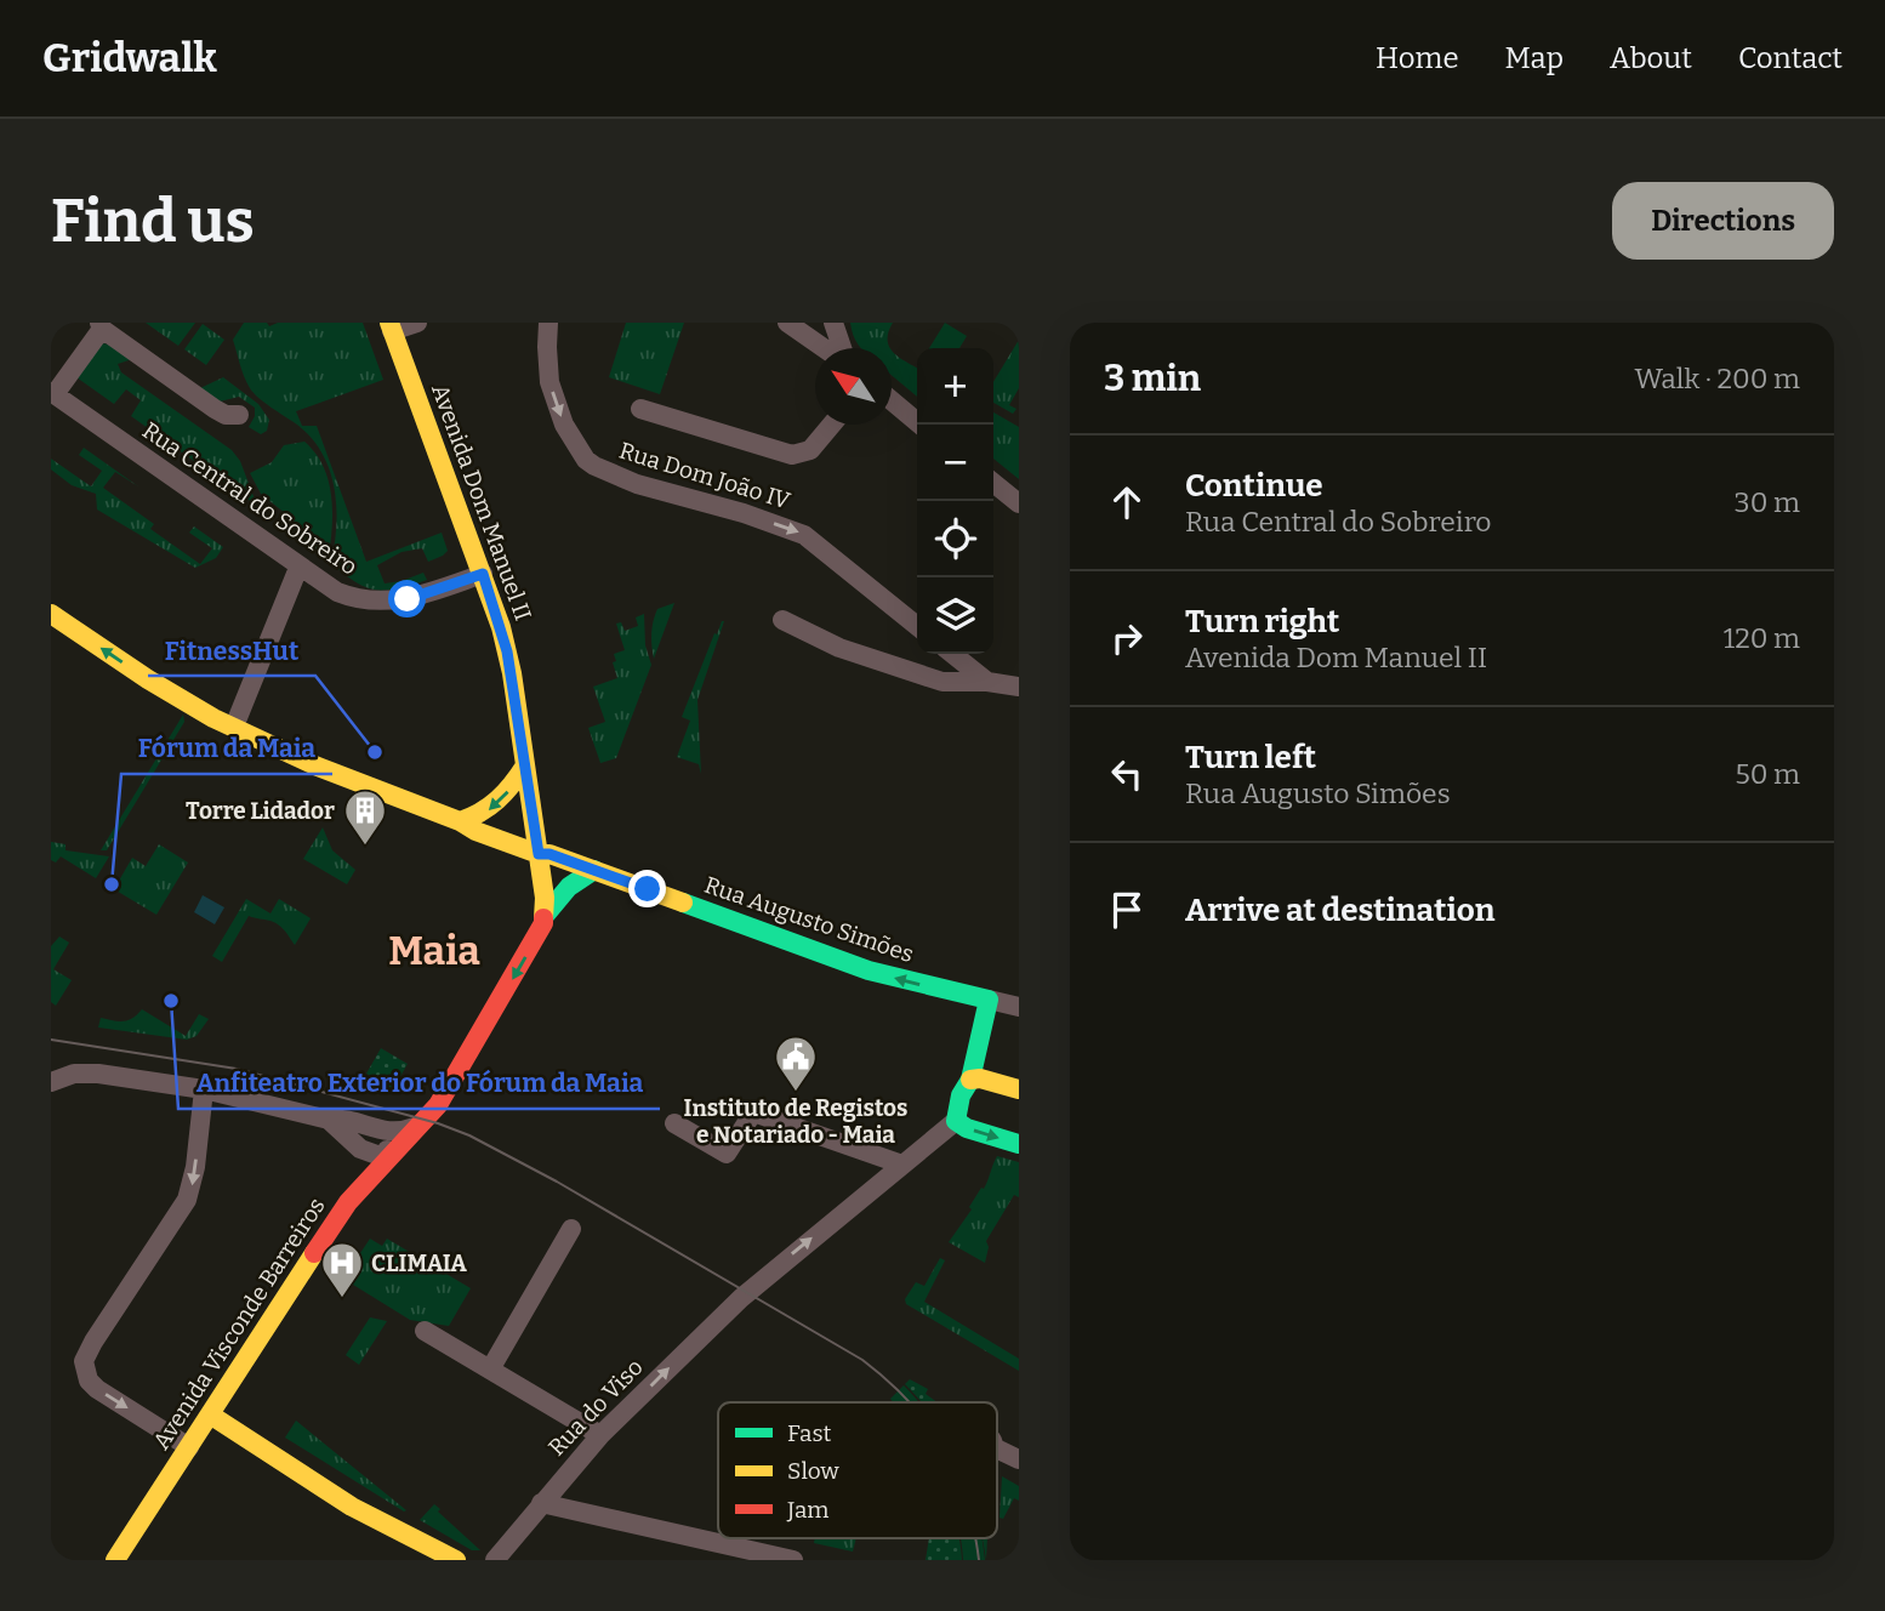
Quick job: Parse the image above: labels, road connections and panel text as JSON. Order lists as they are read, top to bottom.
{
  "streets": {
    "main road": ["Avenida Dom Manuel II", "Rua Augusto Simões", "Avenida Visconde Barreiros"],
    "street": ["Rua Dom João IV", "Rua Central do Sobreiro", "Rua do Viso"]
  },
  "crossings": [
    ["Rua Central do Sobreiro", "Avenida Dom Manuel II"],
    ["Avenida Dom Manuel II", "Rua Augusto Simões"],
    ["Avenida Dom Manuel II", "Avenida Visconde Barreiros"]
  ],
  "one_way": ["Rua Augusto Simões"],
  "districts": ["Maia"],
  "places": {
    "other": ["FitnessHut", "Fórum da Maia", "Anfiteatro Exterior do Fórum da Maia"],
    "building": ["Torre Lidador"],
    "public building": ["Instituto de Registos e Notariado - Maia"],
    "hospital": ["CLIMAIA"]
  },
  "legend": ["Fast", "Slow", "Jam"],
  "north": "top left",
  "page": {
    "header": "Gridwalk",
    "nav": [
      "Home",
      "Map",
      "About",
      "Contact"
    ],
    "buttons": "Directions",
    "title": "Find us",
    "heading": ["3 min", "Walk · 200 m"],
    "map_buttons": ["+", "−"],
    "list": [
      ["Continue", "Rua Central do Sobreiro", "30 m"],
      ["Turn right", "Avenida Dom Manuel II", "120 m"],
      ["Turn left", "Rua Augusto Simões", "50 m"],
      "Arrive at destination"
    ]
  }
}
